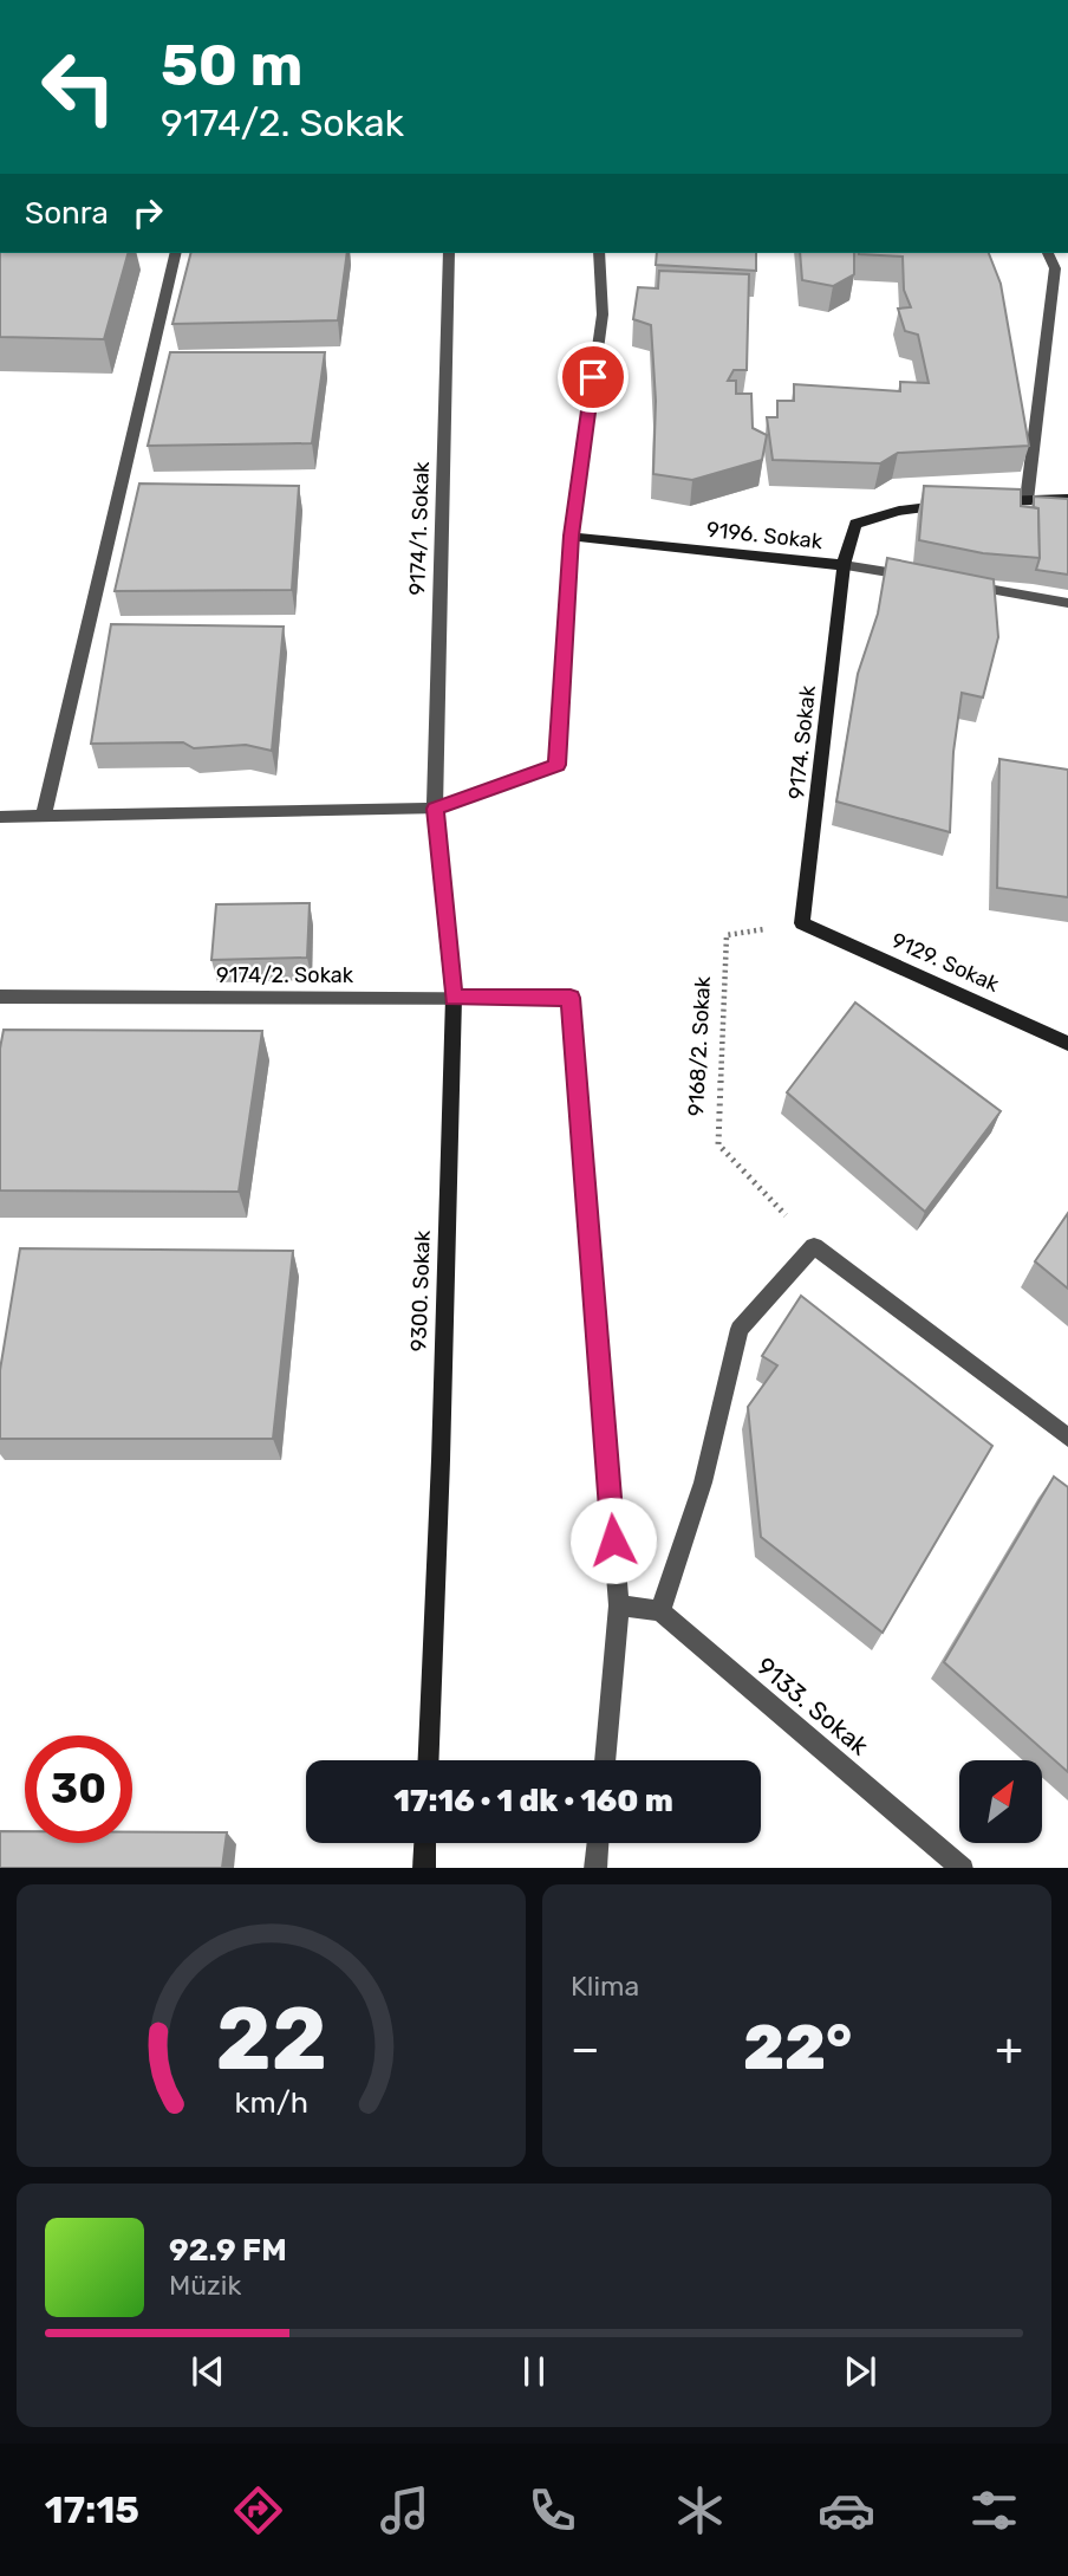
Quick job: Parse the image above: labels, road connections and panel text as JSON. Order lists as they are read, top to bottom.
{
  "streets": {
    "street": [
      "9174/1. Sokak",
      "9196. Sokak",
      "9174. Sokak",
      "9129. Sokak",
      "9174/2. Sokak",
      "9300. Sokak",
      "9133. Sokak"
    ],
    "path": ["9168/2. Sokak"]
  },
  "crossings": [
    ["9174/1. Sokak", "9300. Sokak"],
    ["9196. Sokak", "9174. Sokak"],
    ["9174. Sokak", "9129. Sokak"],
    ["9174. Sokak", "9168/2. Sokak"],
    ["9129. Sokak", "9168/2. Sokak"],
    ["9174/2. Sokak", "9300. Sokak"]
  ],
  "north": "top right",
  "page": {
    "turn": ["50 m", "9174/2. Sokak"],
    "then": "Sonra",
    "limit": "30",
    "trip": "17:16 · 1 dk · 160 m",
    "tile": "Klima",
    "heat": ["−", "22°", "+"],
    "song": ["92.9 FM", "Müzik"],
    "tabs": "17:15",
    "gauge": ["22", "km/h"]
  }
}
